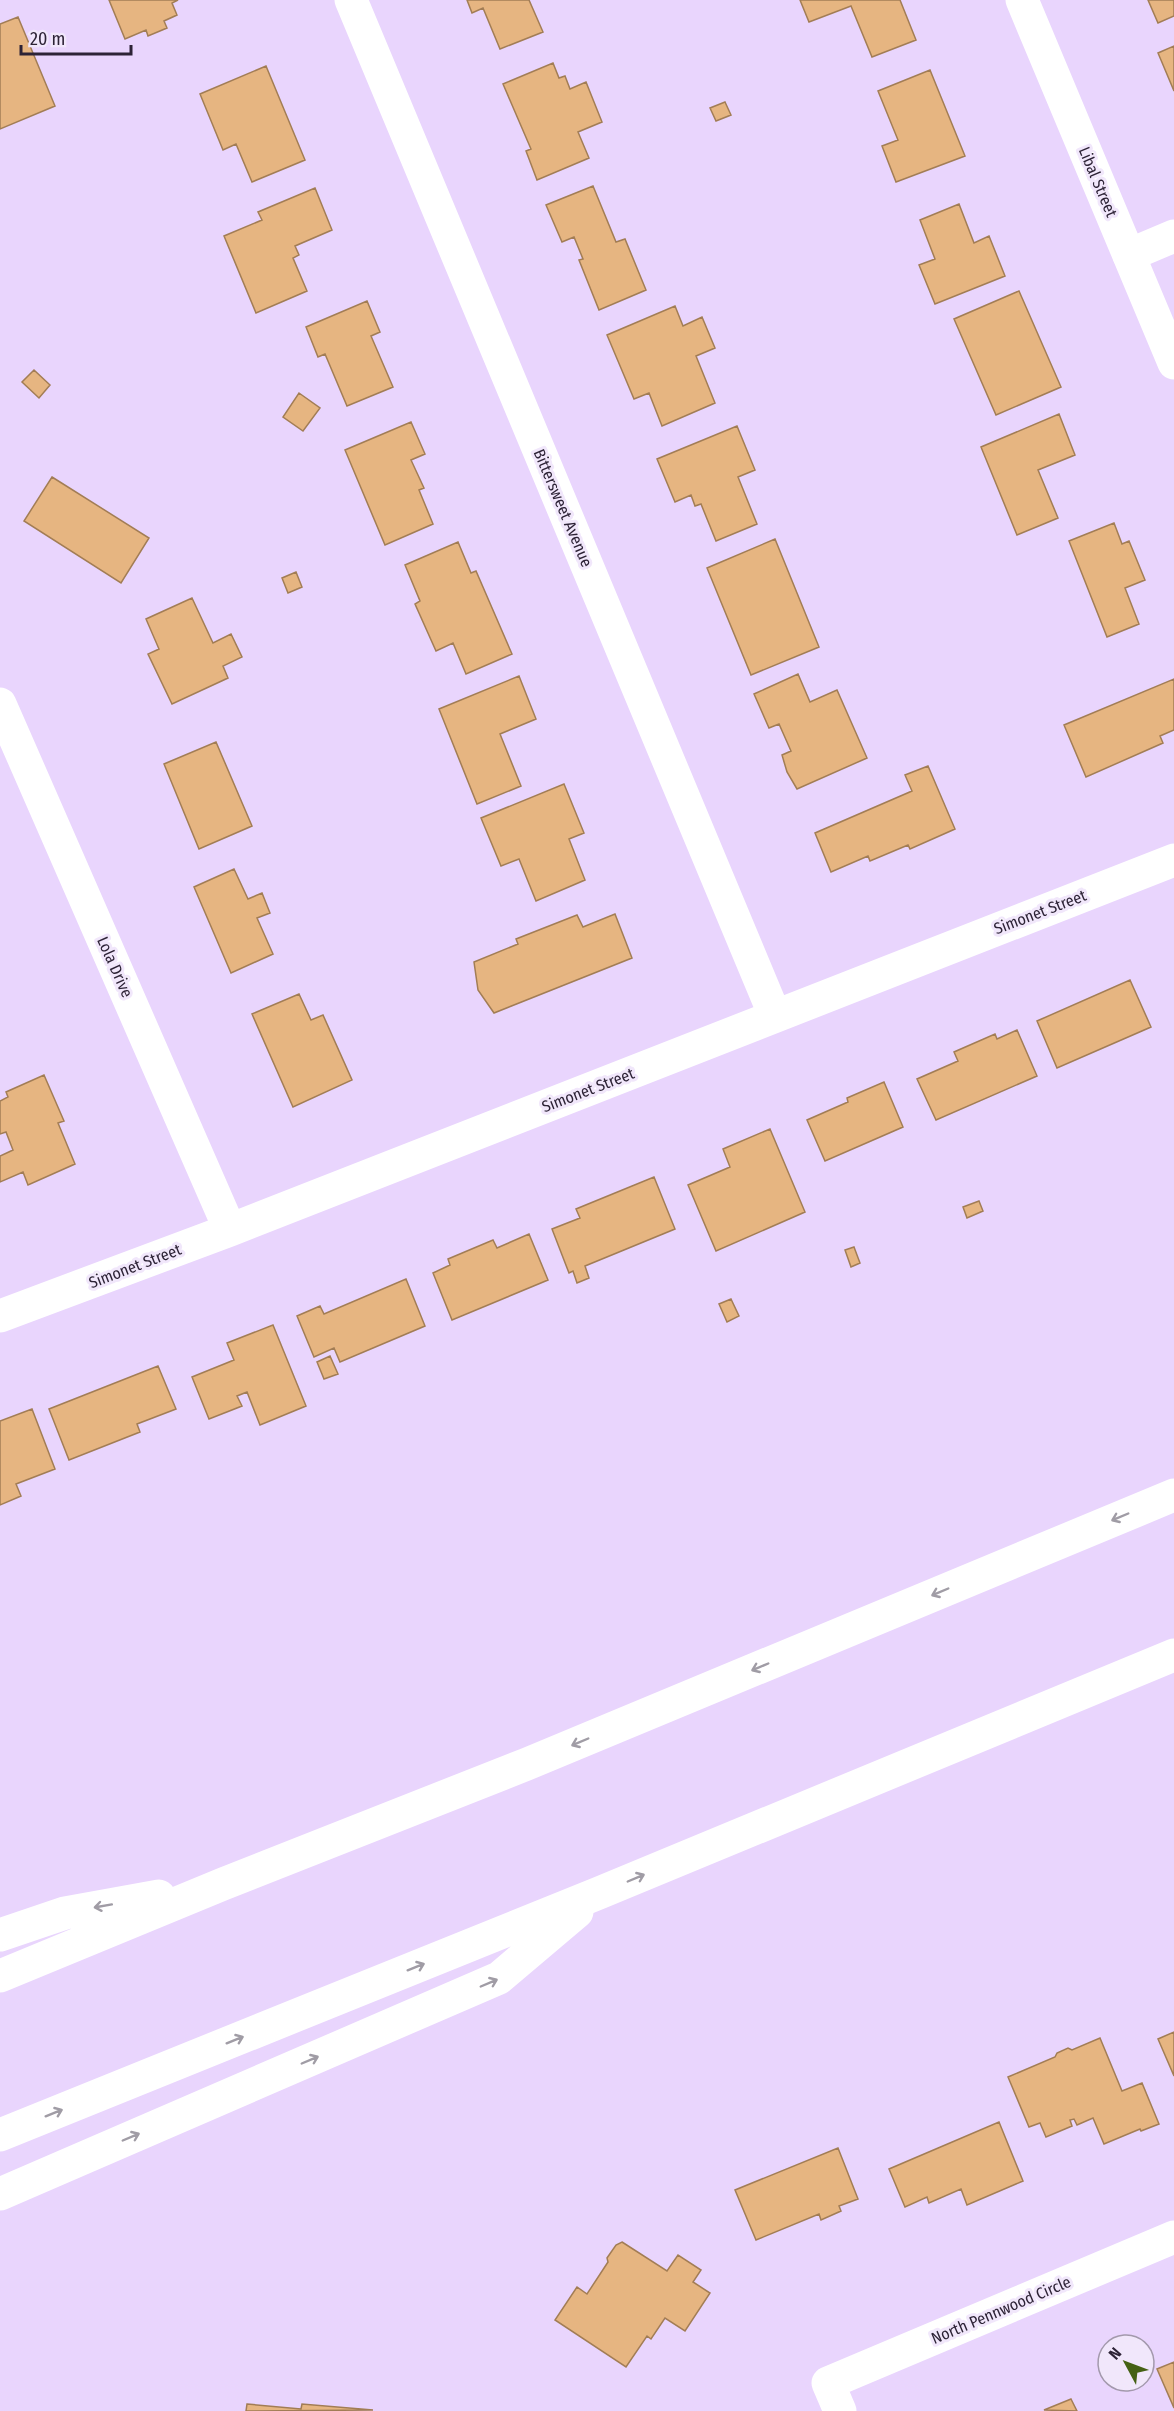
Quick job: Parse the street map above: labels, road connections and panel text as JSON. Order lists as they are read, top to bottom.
{
  "streets": {
    "main road": [
      "Libal Street",
      "Bittersweet Avenue",
      "Simonet Street",
      "Lola Drive",
      "North Pennwood Circle"
    ]
  },
  "crossings": [
    ["Bittersweet Avenue", "Simonet Street"],
    ["Simonet Street", "Lola Drive"]
  ],
  "scale_bar": "20 m",
  "north": "top left"
}
